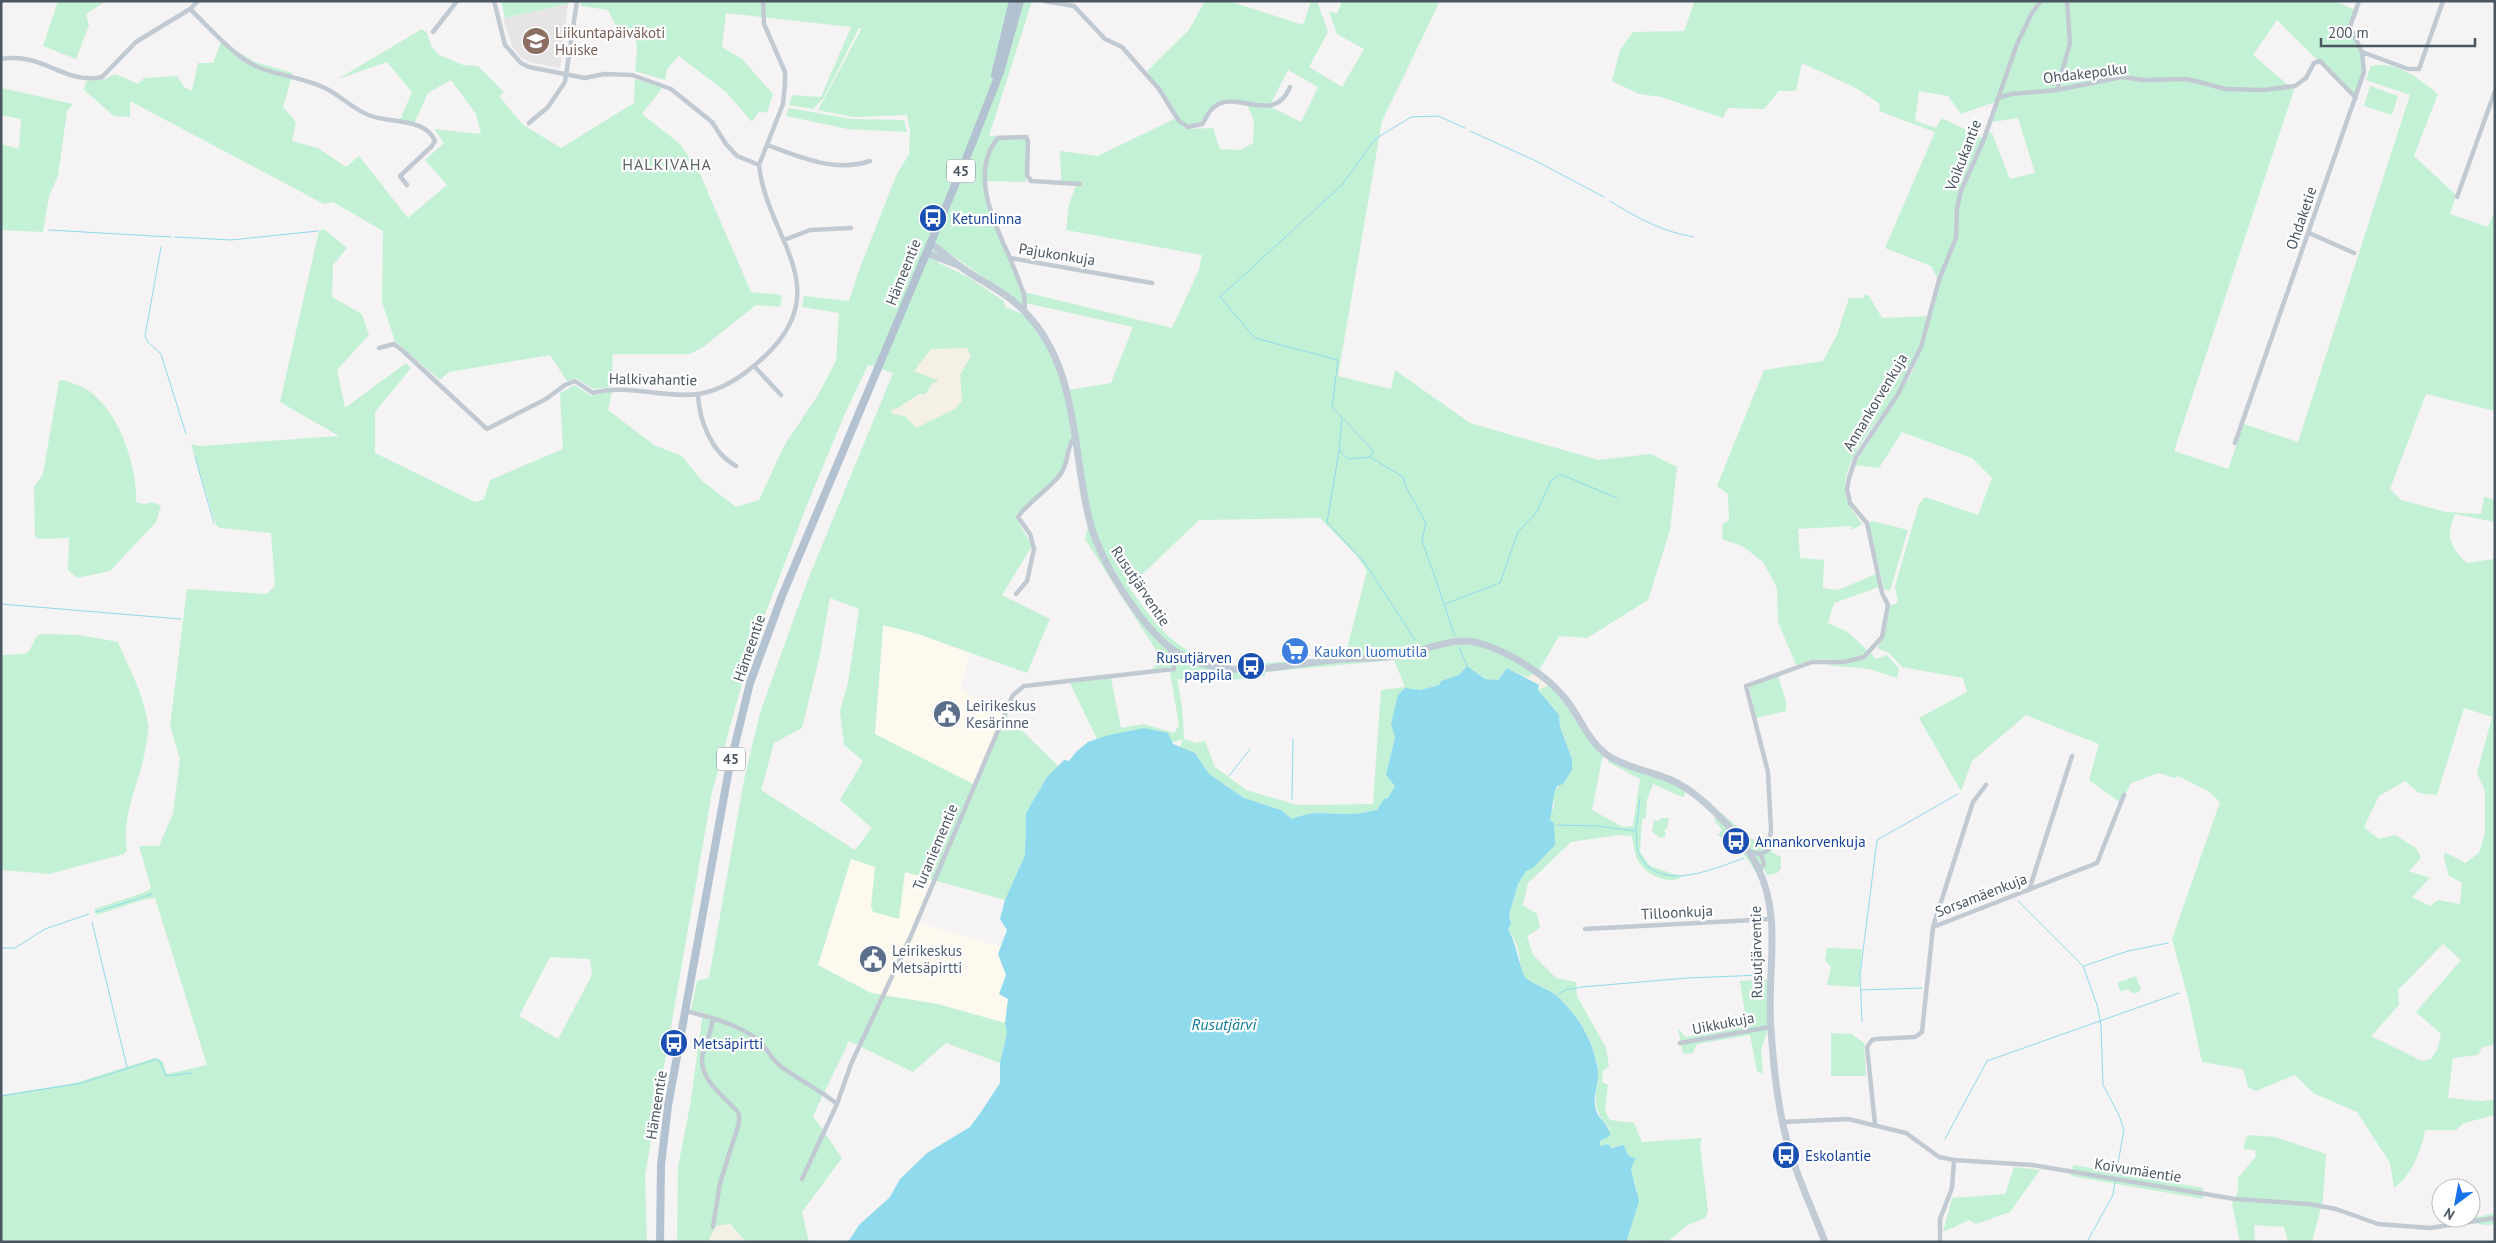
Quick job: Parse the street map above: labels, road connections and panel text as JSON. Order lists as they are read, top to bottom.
{
  "streets": {
    "main road": ["45", "Hämeentie", "Rusutjärventie"],
    "street": [
      "Ohdakepolku",
      "Voikukantie",
      "Ohdaketie",
      "Pajukonkuja",
      "Halkivahantie",
      "Annankorvenkuja",
      "Turaniementie",
      "Sorsamäenkuja",
      "Tilloonkuja",
      "Uikkukuja",
      "Koivumäentie"
    ]
  },
  "crossings": [
    ["Ohdakepolku", "Voikukantie"],
    ["Ohdakepolku", "Ohdaketie"],
    ["Voikukantie", "Annankorvenkuja"],
    ["Pajukonkuja", "Rusutjärventie"],
    ["Hämeentie", "Rusutjärventie"],
    ["Annankorvenkuja", "Rusutjärventie"],
    ["Rusutjärventie", "Turaniementie"],
    ["Rusutjärventie", "Tilloonkuja"],
    ["Rusutjärventie", "Uikkukuja"],
    ["Rusutjärventie", "Koivumäentie"],
    ["Sorsamäenkuja", "Koivumäentie"]
  ],
  "districts": ["HALKIVAHA"],
  "water": ["Rusutjärvi"],
  "places": {
    "school or university": ["Liikuntapäiväkoti Huiske"],
    "bus stop": [
      "Ketunlinna",
      "Rusutjärven pappila",
      "Annankorvenkuja",
      "Metsäpirtti",
      "Eskolantie"
    ],
    "supermarket": ["Kaukon luomutila"],
    "public building": ["Leirikeskus Kesärinne", "Leirikeskus Metsäpirtti"]
  },
  "scale_bar": "200 m",
  "north": "bottom left"
}
